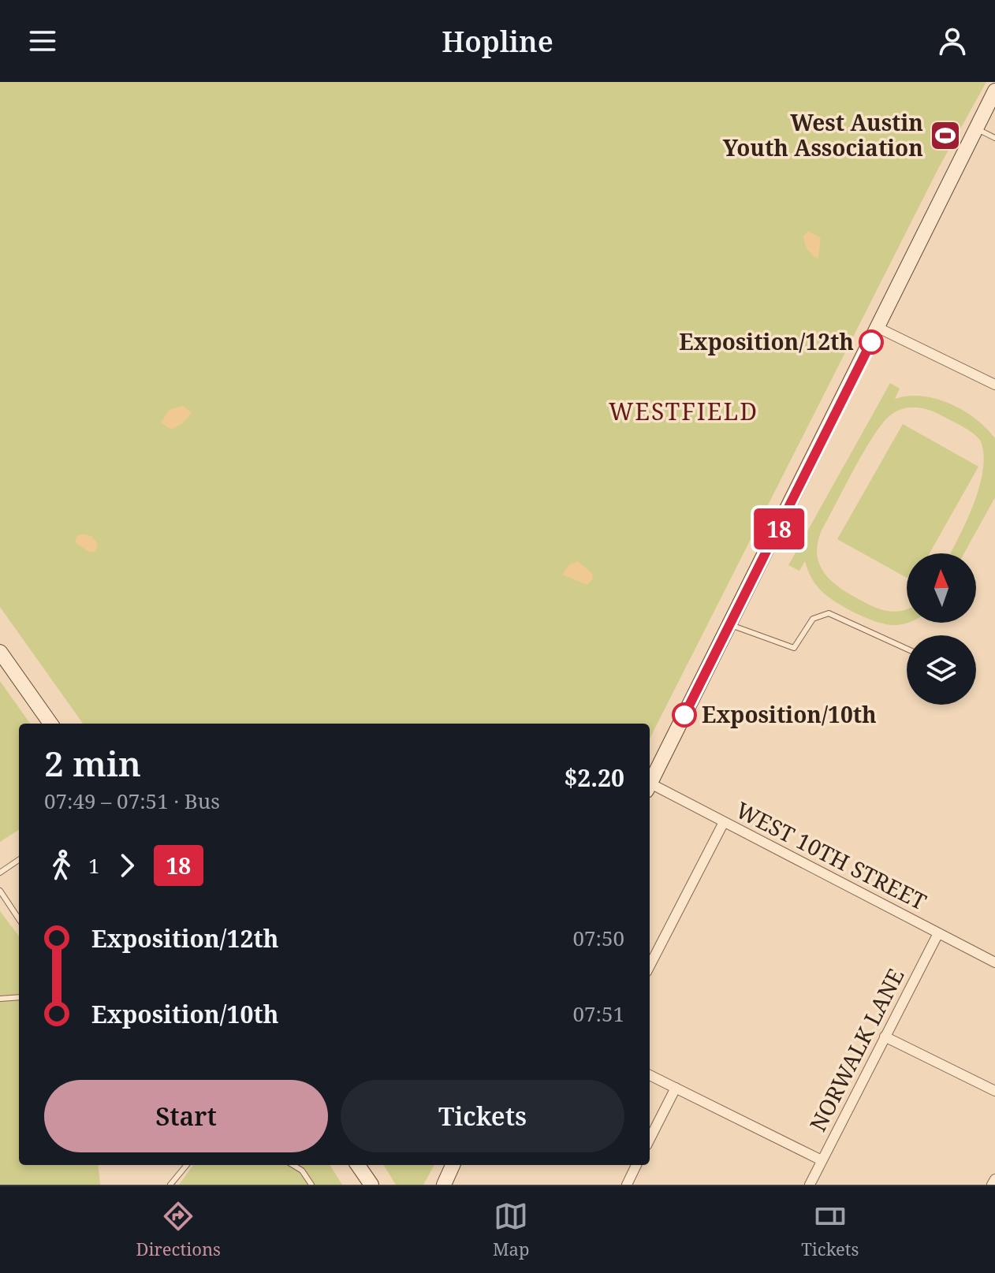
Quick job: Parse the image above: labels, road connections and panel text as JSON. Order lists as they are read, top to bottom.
{
  "streets": {
    "street": ["WEST 10TH STREET", "NORWALK LANE"]
  },
  "crossings": [
    ["WEST 10TH STREET", "NORWALK LANE"]
  ],
  "districts": ["WESTFIELD"],
  "places": {
    "sports": ["West Austin Youth Association"],
    "other": ["Exposition/12th", "Exposition/10th"]
  },
  "lines": ["bus line 18"],
  "north": "top",
  "page": {
    "header": "Hopline",
    "on_map": "18",
    "heading": ["2 min", "07:49 – 07:51 · Bus", "$2.20"],
    "legs": ["1", "18"],
    "list": [
      {
        "name": "Exposition/12th",
        "value": "07:50"
      },
      {
        "name": "Exposition/10th",
        "value": "07:51"
      }
    ],
    "buttons": ["Start", "Tickets"],
    "tabs": ["Directions", "Map", "Tickets"]
  }
}
